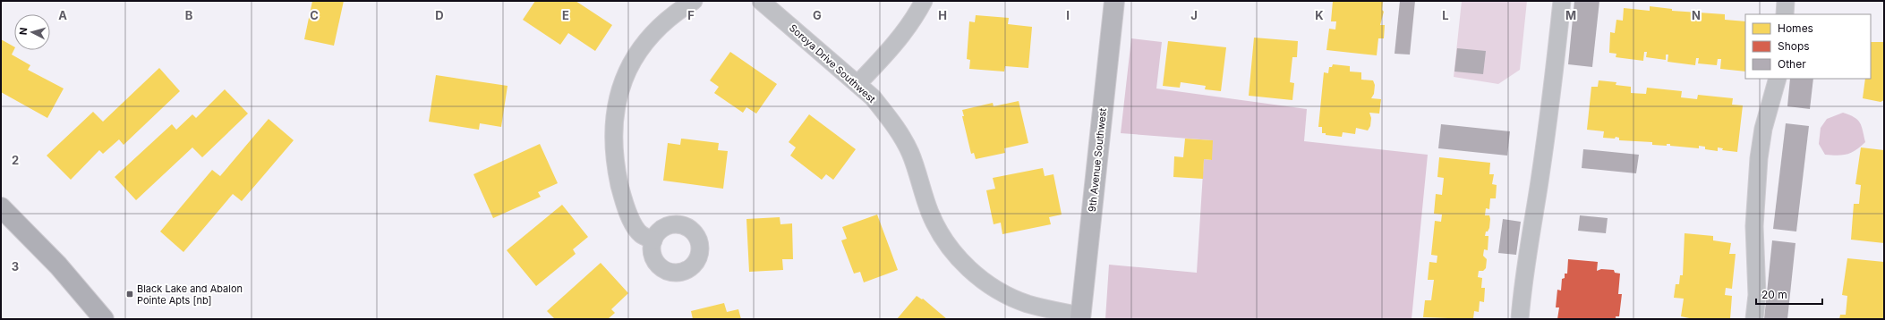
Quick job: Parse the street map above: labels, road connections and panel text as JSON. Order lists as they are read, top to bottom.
{
  "streets": {
    "street": ["Soroya Drive Southwest", "9th Avenue Southwest"]
  },
  "crossings": [
    ["Soroya Drive Southwest", "9th Avenue Southwest"]
  ],
  "places": {
    "transit": ["Black Lake and Abalon Pointe Apts [nb]"]
  },
  "legend": ["Homes", "Shops", "Other"],
  "scale_bar": "20 m",
  "north": "left",
  "grid": {
    "columns": [
      "A",
      "B",
      "C",
      "D",
      "E",
      "F",
      "G",
      "H",
      "I",
      "J",
      "K",
      "L",
      "M",
      "N"
    ],
    "rows": ["2", "3"]
  }
}
